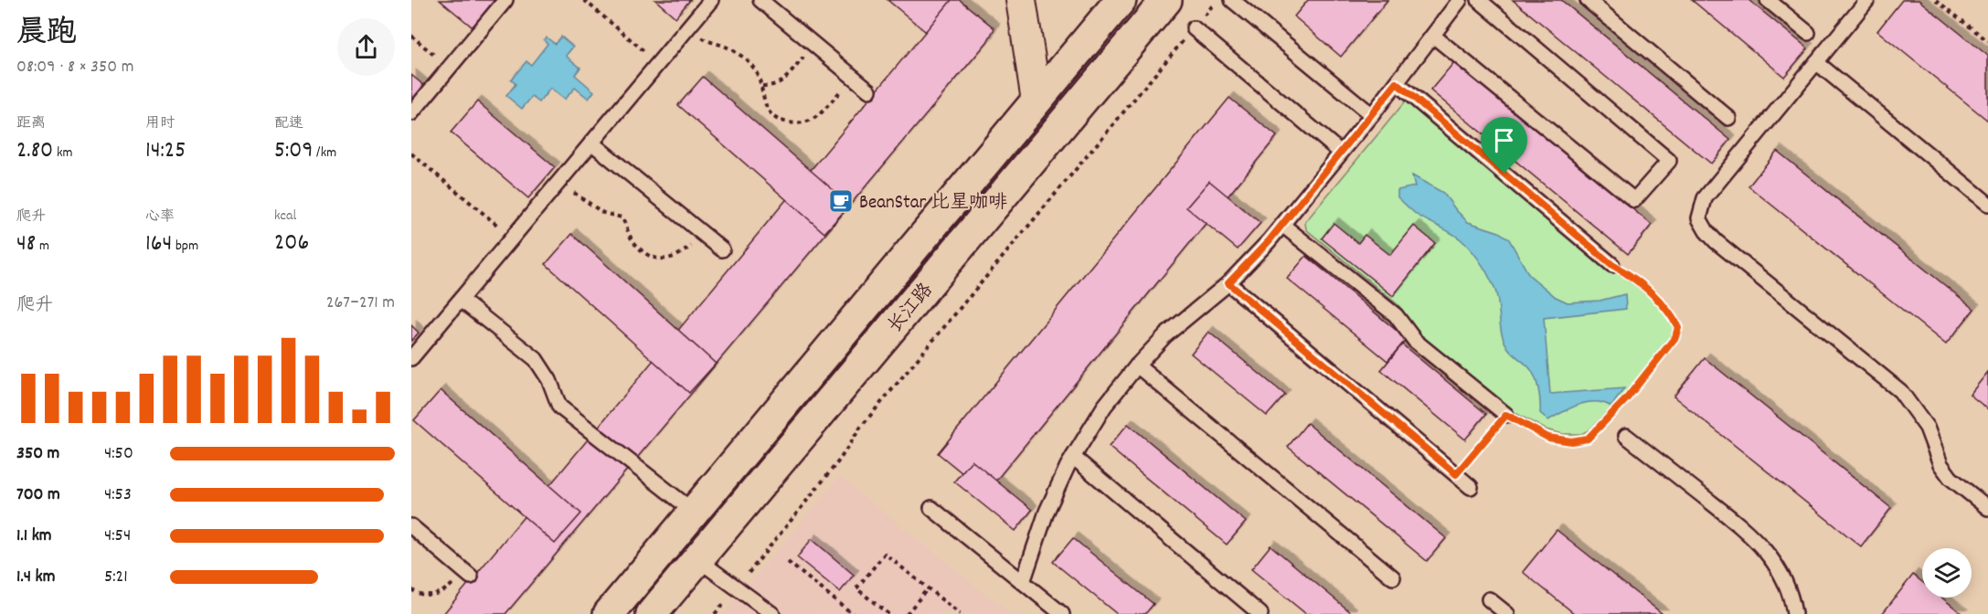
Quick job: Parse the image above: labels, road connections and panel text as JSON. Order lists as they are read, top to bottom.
{
  "streets": {
    "street": ["长江路"]
  },
  "places": {
    "cafe": ["BeanStar 比星咖啡"]
  },
  "page": {
    "heading": ["晨跑", "08:09 · 8 × 350 m"],
    "stats": [
      ["距离", "2.80 km"],
      ["用时", "14:25"],
      ["配速", "5:09 /km"],
      ["爬升", "48 m"],
      ["心率", "164 bpm"],
      ["kcal", "206"]
    ],
    "chart": ["爬升", "267–271 m"],
    "list": [
      {
        "name": "350 m",
        "note": "4:50"
      },
      {
        "name": "700 m",
        "note": "4:53"
      },
      {
        "name": "1.1 km",
        "note": "4:54"
      },
      {
        "name": "1.4 km",
        "note": "5:21"
      }
    ]
  }
}
